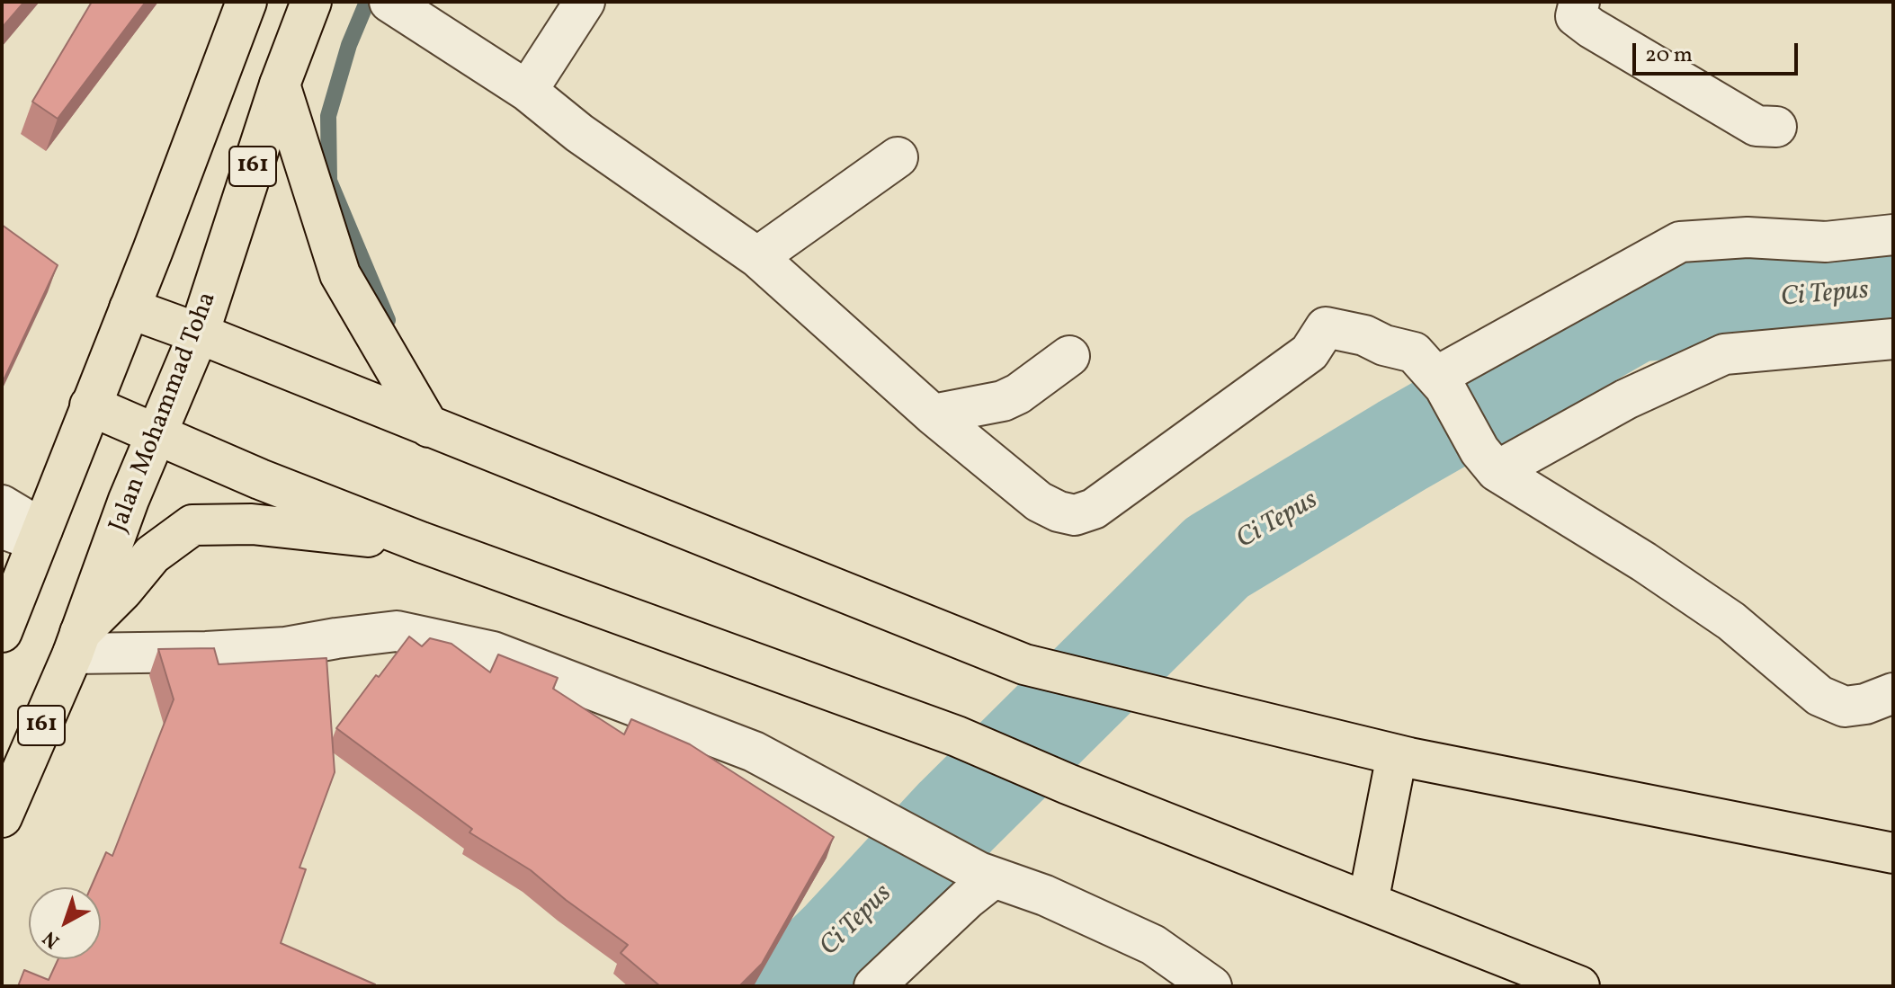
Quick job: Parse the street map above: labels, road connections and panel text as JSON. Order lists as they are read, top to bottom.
{
  "streets": {
    "main road": ["161", "Jalan Mohammad Toha"]
  },
  "water": ["Ci Tepus"],
  "scale_bar": "20 m",
  "north": "bottom left"
}
